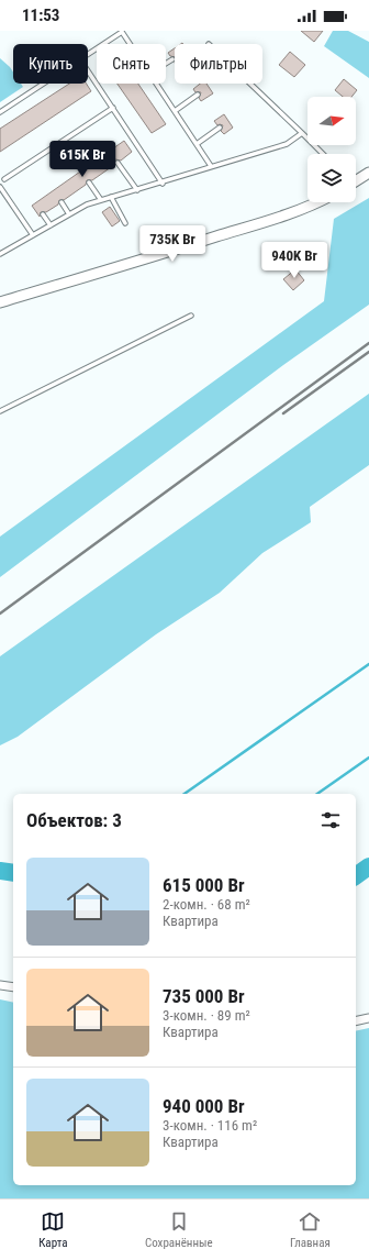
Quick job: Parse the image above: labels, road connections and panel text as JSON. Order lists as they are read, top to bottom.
{
  "north": "right",
  "page": {
    "status": "11:53",
    "chip": ["Купить", "Снять", "Фильтры"],
    "price": ["615K Br", "735K Br", "940K Br"],
    "heading": "Объектов: 3",
    "list": [
      {
        "name": "615 000 Br",
        "note": "2-комн. · 68 m² · Квартира"
      },
      {
        "name": "735 000 Br",
        "note": "3-комн. · 89 m² · Квартира"
      },
      {
        "name": "940 000 Br",
        "note": "3-комн. · 116 m² · Квартира"
      }
    ],
    "tabs": ["Карта", "Сохранённые", "Главная"]
  }
}
